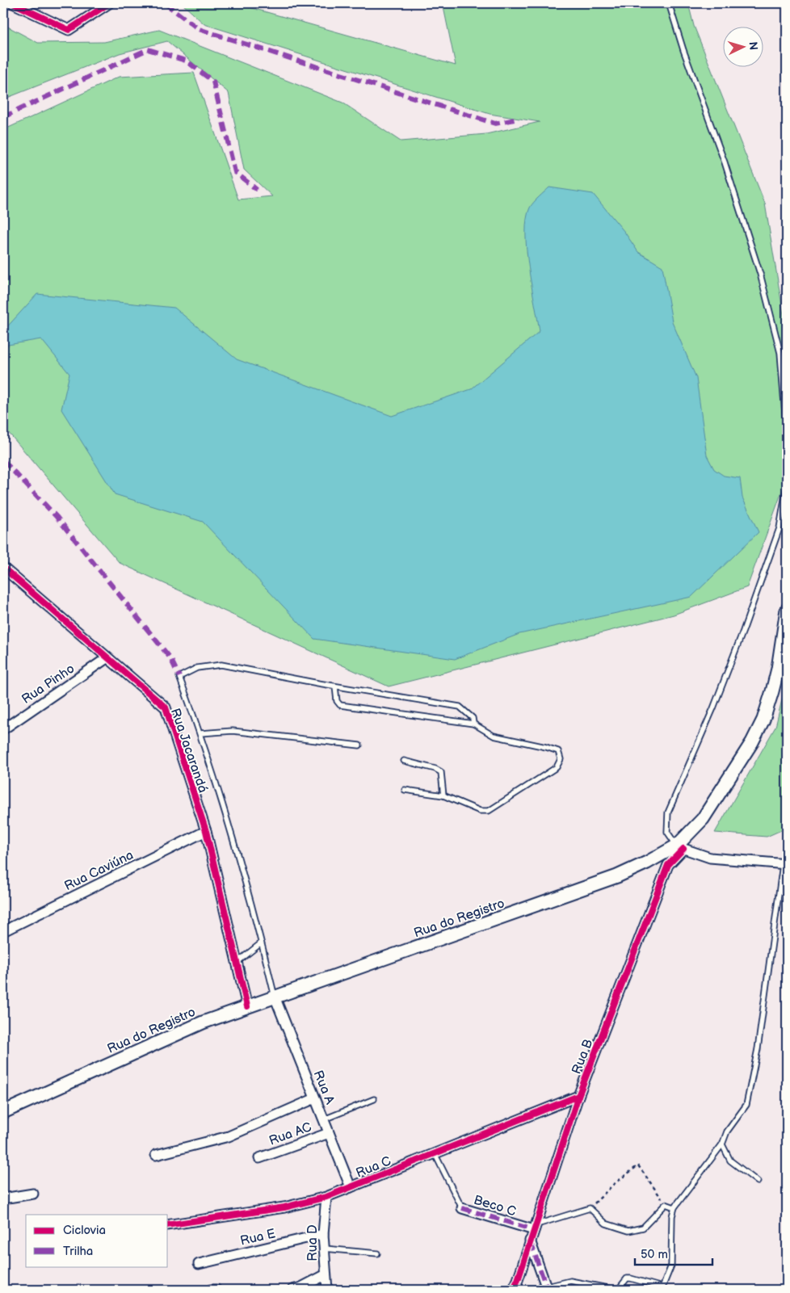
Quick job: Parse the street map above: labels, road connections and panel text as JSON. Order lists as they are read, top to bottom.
{
  "streets": {
    "main road": ["Rua do Registro"],
    "street": [
      "Rua Pinho",
      "Rua Jacarandá",
      "Rua Caviúna",
      "Rua B",
      "Rua A",
      "Rua AC",
      "Rua C",
      "Beco C",
      "Rua E",
      "Rua D"
    ]
  },
  "crossings": [
    ["Rua Pinho", "Rua Jacarandá"],
    ["Rua Jacarandá", "Rua Caviúna"],
    ["Rua Jacarandá", "Rua do Registro"],
    ["Rua do Registro", "Rua B"],
    ["Rua do Registro", "Rua A"],
    ["Rua B", "Rua C"],
    ["Rua B", "Beco C"],
    ["Rua A", "Rua AC"],
    ["Rua A", "Rua C"],
    ["Rua C", "Beco C"],
    ["Rua C", "Rua D"],
    ["Rua E", "Rua D"]
  ],
  "legend": ["Ciclovia", "Trilha"],
  "scale_bar": "50 m",
  "north": "right"
}
